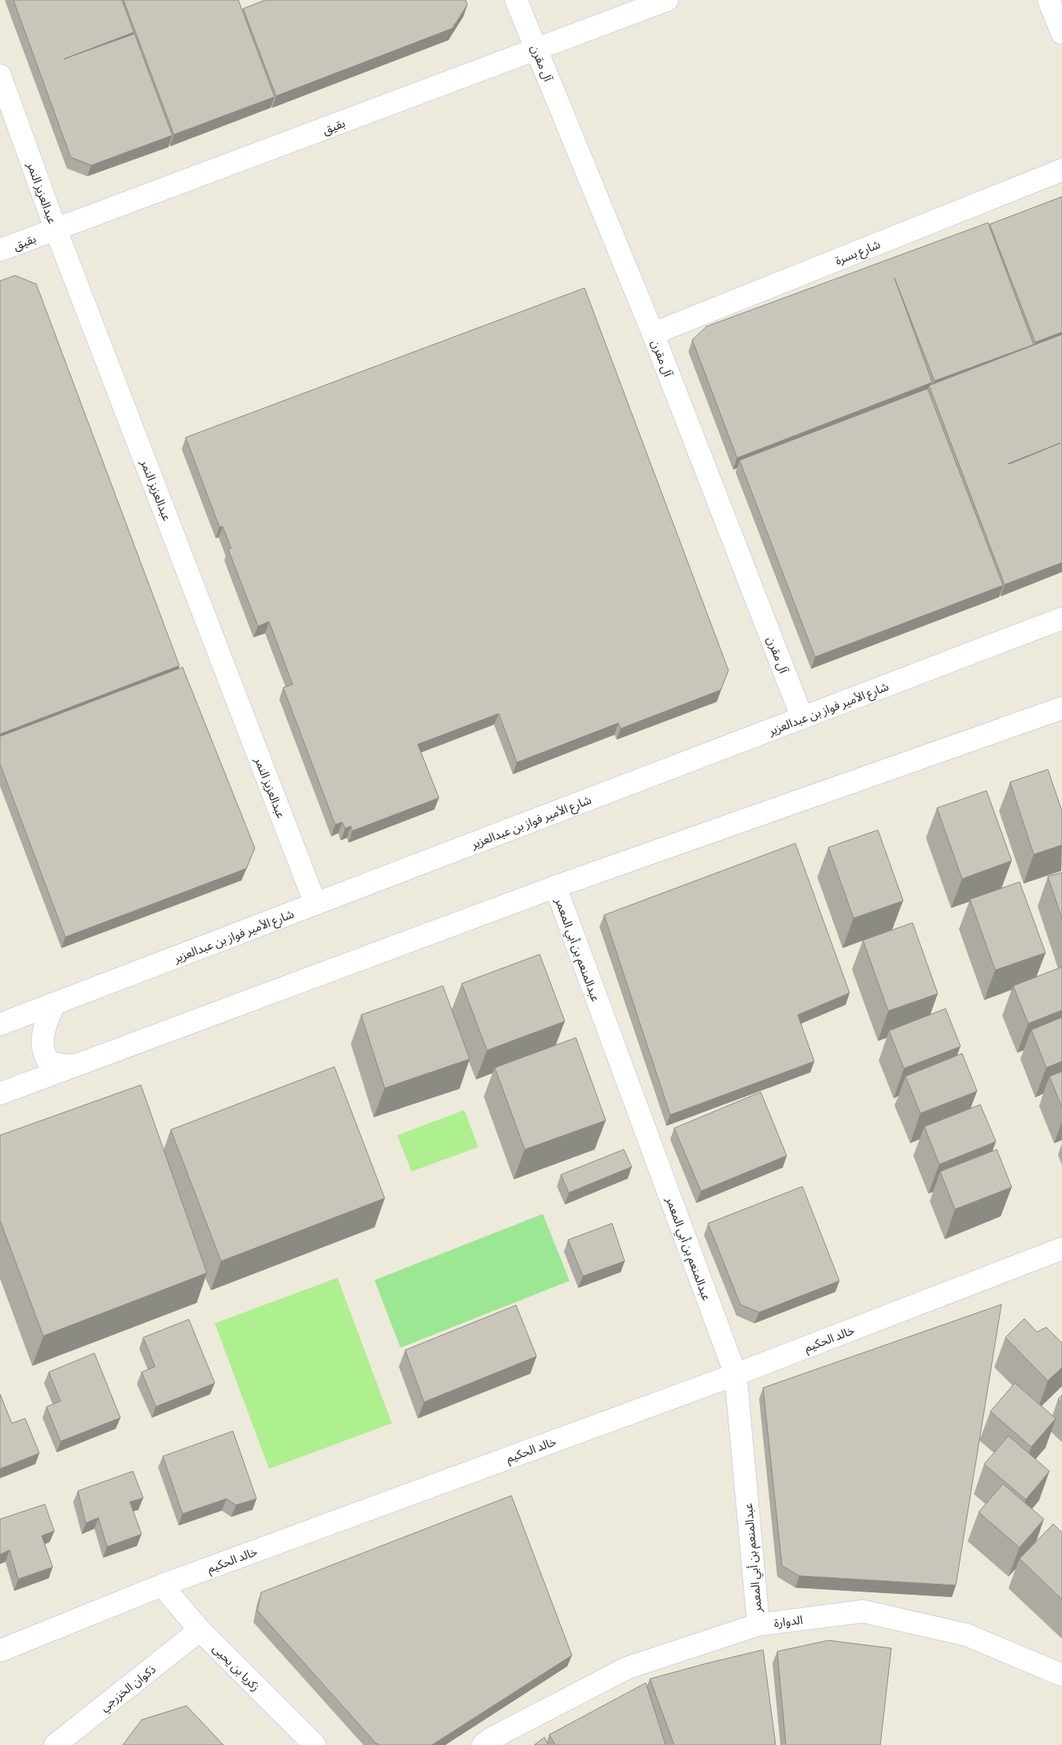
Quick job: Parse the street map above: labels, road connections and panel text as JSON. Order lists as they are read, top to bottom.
{
  "streets": {
    "street": [
      "آل مقرن",
      "بقيق",
      "عبدالعزيز النمر",
      "شارع بسرة",
      "شارع الأمير فواز بن عبدالعزير",
      "عبدالمنعم بن أبي المعمر",
      "خالد الحكيم",
      "الدوارة",
      "زكريا بن يحيى",
      "ذكوان الخزرجي"
    ]
  },
  "crossings": [
    ["آل مقرن", "بقيق"],
    ["آل مقرن", "شارع بسرة"],
    ["آل مقرن", "شارع الأمير فواز بن عبدالعزير"],
    ["بقيق", "عبدالعزيز النمر"],
    ["عبدالعزيز النمر", "شارع الأمير فواز بن عبدالعزير"],
    ["عبدالمنعم بن أبي المعمر", "خالد الحكيم"],
    ["عبدالمنعم بن أبي المعمر", "الدوارة"],
    ["خالد الحكيم", "زكريا بن يحيى"],
    ["زكريا بن يحيى", "ذكوان الخزرجي"]
  ]
}
